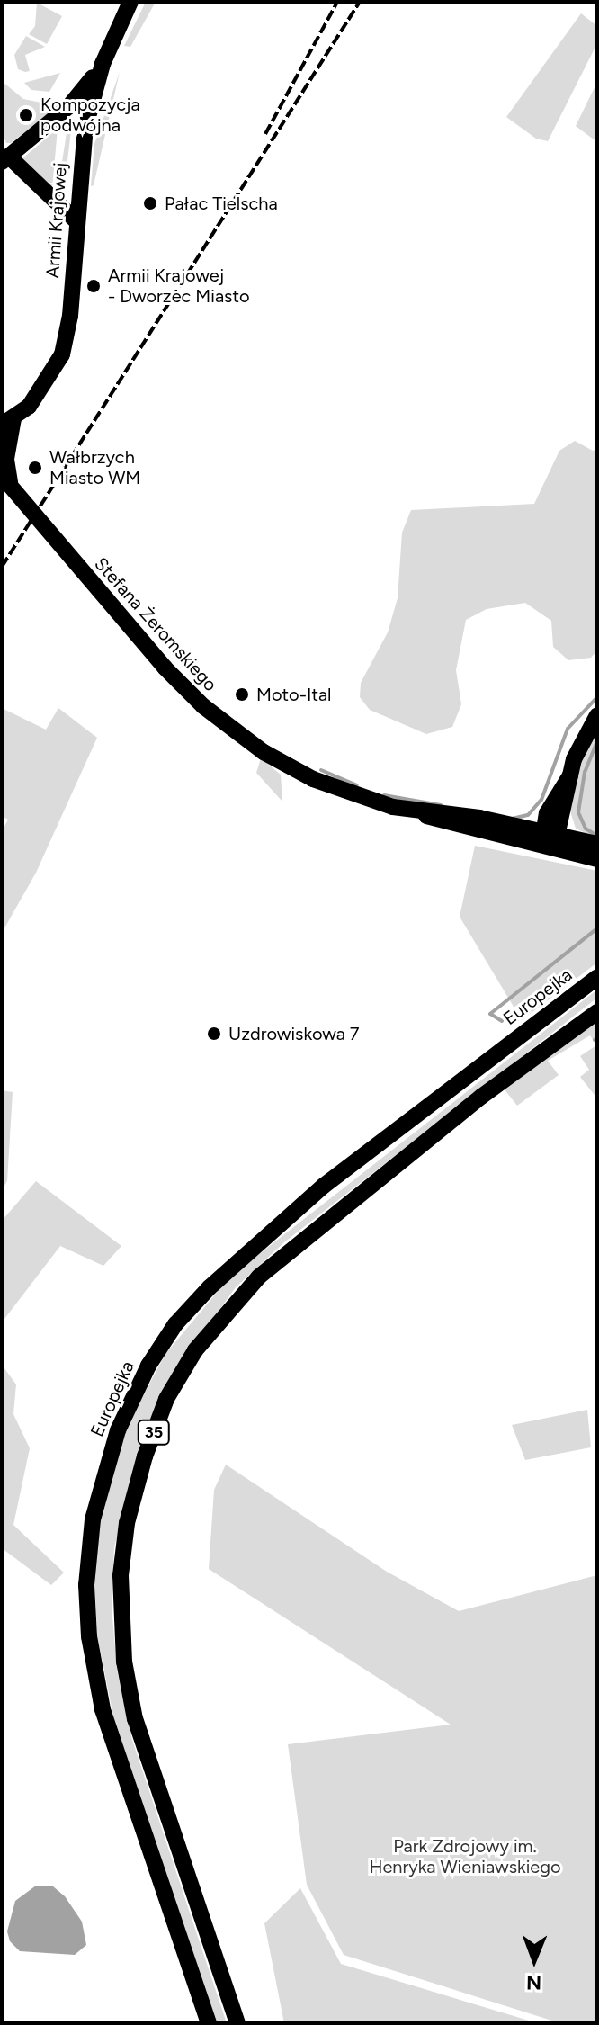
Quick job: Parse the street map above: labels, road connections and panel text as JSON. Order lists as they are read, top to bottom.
{
  "streets": {
    "main road": [
      "Armii Krajowej",
      "Stefana Żeromskiego",
      "Europejka",
      "35"
    ]
  },
  "crossings": [
    ["Armii Krajowej", "Stefana Żeromskiego"]
  ],
  "parks": ["Park Zdrojowy im. Henryka Wieniawskiego"],
  "places": [
    "Kompozycja podwójna",
    "Pałac Tielscha",
    "Armii Krajowej - Dworzec Miasto",
    "Wałbrzych Miasto WM",
    "Moto-Ital",
    "Uzdrowiskowa 7"
  ],
  "north": "bottom"
}
